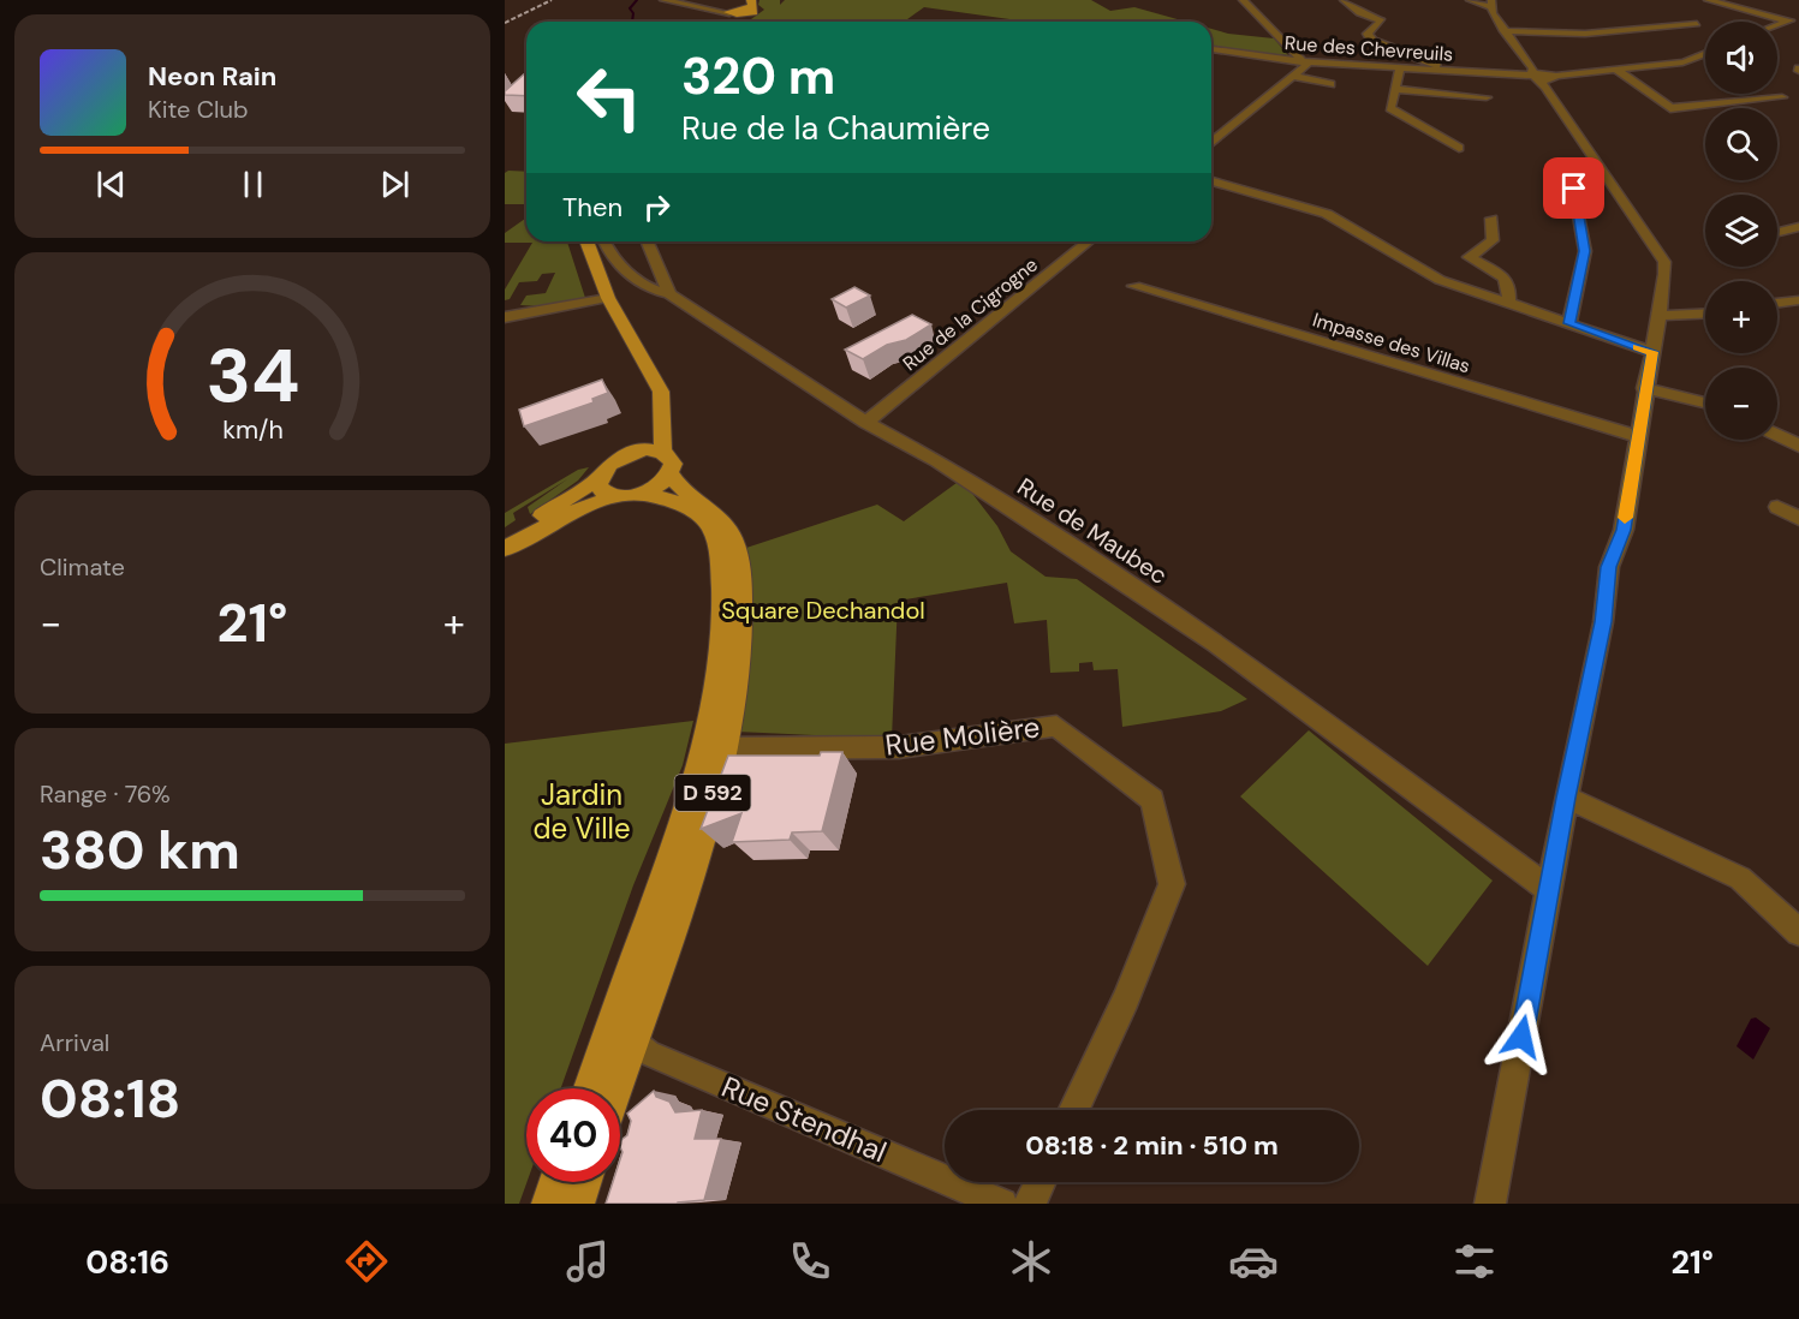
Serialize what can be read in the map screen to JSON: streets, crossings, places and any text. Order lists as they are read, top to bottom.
{
  "streets": {
    "main road": ["D 592"],
    "street": [
      "Rue des Chevreuils",
      "Rue de la Cigrogne",
      "Impasse des Villas",
      "Rue de Maubec",
      "Rue Molière",
      "Rue Stendhal"
    ]
  },
  "crossings": [
    ["Rue de la Cigrogne", "Rue de Maubec"],
    ["Rue Molière", "D 592"],
    ["D 592", "Rue Stendhal"]
  ],
  "parks": ["Square Dechandol", "Jardin de Ville"],
  "page": {
    "map_buttons": ["+", "−"],
    "turn": ["320 m", "Rue de la Chaumière"],
    "song": ["Neon Rain", "Kite Club"],
    "then": "Then",
    "tile": [
      "Climate",
      ["Range · 76%", "380 km"],
      ["Arrival", "08:18"]
    ],
    "heat": ["−", "21°", "+"],
    "limit": "40",
    "trip": "08:18 · 2 min · 510 m",
    "tabs": ["08:16", "21°"],
    "gauge": ["34", "km/h"]
  }
}
